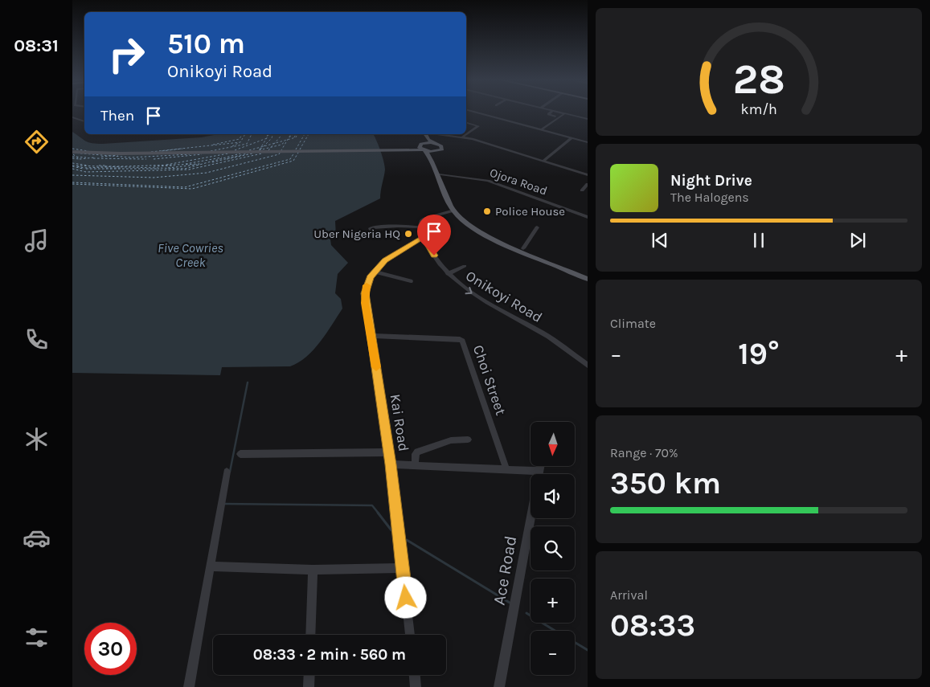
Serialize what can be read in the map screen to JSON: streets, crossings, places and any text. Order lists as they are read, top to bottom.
{
  "streets": {
    "street": [
      "Ojora Road",
      "Onikoyi Road",
      "Choi Street",
      "Kai Road",
      "Ace Road"
    ]
  },
  "crossings": [
    ["Onikoyi Road", "Kai Road"],
    ["Choi Street", "Kai Road"]
  ],
  "one_way": ["Onikoyi Road"],
  "water": ["Five Cowries Creek"],
  "places": ["Police House", "Uber Nigeria HQ"],
  "north": "bottom",
  "page": {
    "tabs": "08:31",
    "turn": ["510 m", "Onikoyi Road"],
    "then": "Then",
    "song": ["Night Drive", "The Halogens"],
    "tile": [
      "Climate",
      ["Range · 70%", "350 km"],
      ["Arrival", "08:33"]
    ],
    "heat": ["−", "19°", "+"],
    "map_buttons": ["+", "−"],
    "limit": "30",
    "trip": "08:33 · 2 min · 560 m",
    "gauge": ["28", "km/h"]
  }
}
